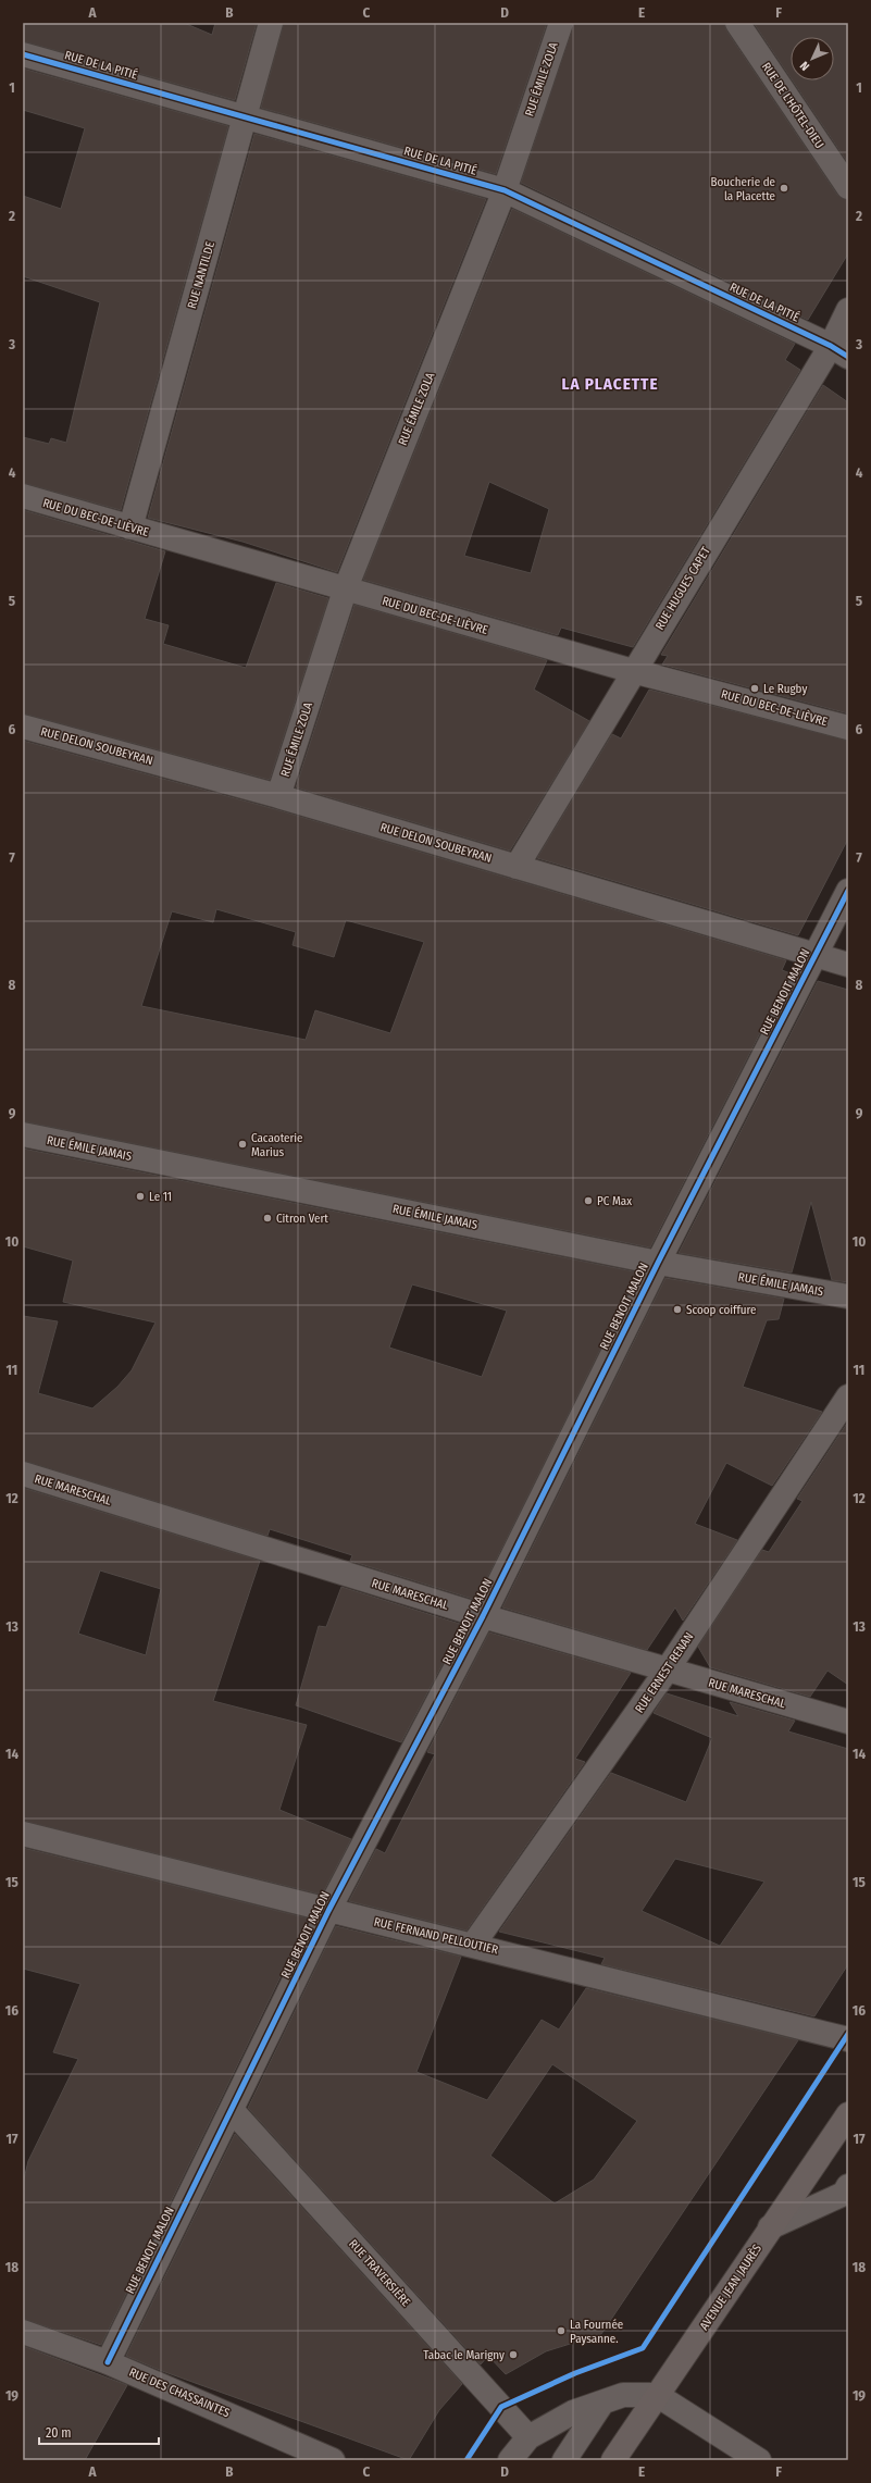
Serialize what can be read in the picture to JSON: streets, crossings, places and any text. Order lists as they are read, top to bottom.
{
  "streets": {
    "main road": ["AVENUE JEAN JAURÈS"],
    "street": [
      "RUE DE LA PITIÉ",
      "RUE ÉMILE ZOLA",
      "RUE DE L'HÔTEL-DIEU",
      "RUE NANTILDE",
      "RUE DU BEC-DE-LIÈVRE",
      "RUE HUGUES CAPET",
      "RUE DELON SOUBEYRAN",
      "RUE BENOIT MALON",
      "RUE ÉMILE JAMAIS",
      "RUE MARESCHAL",
      "RUE ERNEST RENAN",
      "RUE FERNAND PELLOUTIER",
      "RUE TRAVERSIÈRE",
      "RUE DES CHASSAINTES"
    ]
  },
  "crossings": [
    ["RUE DE LA PITIÉ", "RUE ÉMILE ZOLA"],
    ["RUE DE LA PITIÉ", "RUE NANTILDE"],
    ["RUE DE LA PITIÉ", "RUE HUGUES CAPET"],
    ["RUE ÉMILE ZOLA", "RUE DU BEC-DE-LIÈVRE"],
    ["RUE ÉMILE ZOLA", "RUE DELON SOUBEYRAN"],
    ["RUE NANTILDE", "RUE DU BEC-DE-LIÈVRE"],
    ["RUE DU BEC-DE-LIÈVRE", "RUE HUGUES CAPET"],
    ["RUE HUGUES CAPET", "RUE DELON SOUBEYRAN"],
    ["RUE DELON SOUBEYRAN", "RUE BENOIT MALON"],
    ["RUE BENOIT MALON", "RUE ÉMILE JAMAIS"],
    ["RUE BENOIT MALON", "RUE MARESCHAL"],
    ["RUE BENOIT MALON", "RUE FERNAND PELLOUTIER"],
    ["RUE BENOIT MALON", "RUE TRAVERSIÈRE"],
    ["RUE BENOIT MALON", "RUE DES CHASSAINTES"],
    ["RUE MARESCHAL", "RUE ERNEST RENAN"],
    ["RUE ERNEST RENAN", "RUE FERNAND PELLOUTIER"]
  ],
  "districts": ["LA PLACETTE"],
  "places": [
    "Boucherie de la Placette",
    "Le Rugby",
    "Cacaoterie Marius",
    "Le 11",
    "PC Max",
    "Citron Vert",
    "Scoop coiffure",
    "La Fournée Paysanne.",
    "Tabac le Marigny"
  ],
  "scale_bar": "20 m",
  "north": "bottom left",
  "grid": {
    "columns": [
      "A",
      "B",
      "C",
      "D",
      "E",
      "F"
    ],
    "rows": [
      "1",
      "2",
      "3",
      "4",
      "5",
      "6",
      "7",
      "8",
      "9",
      "10",
      "11",
      "12",
      "13",
      "14",
      "15",
      "16",
      "17",
      "18",
      "19"
    ]
  }
}
